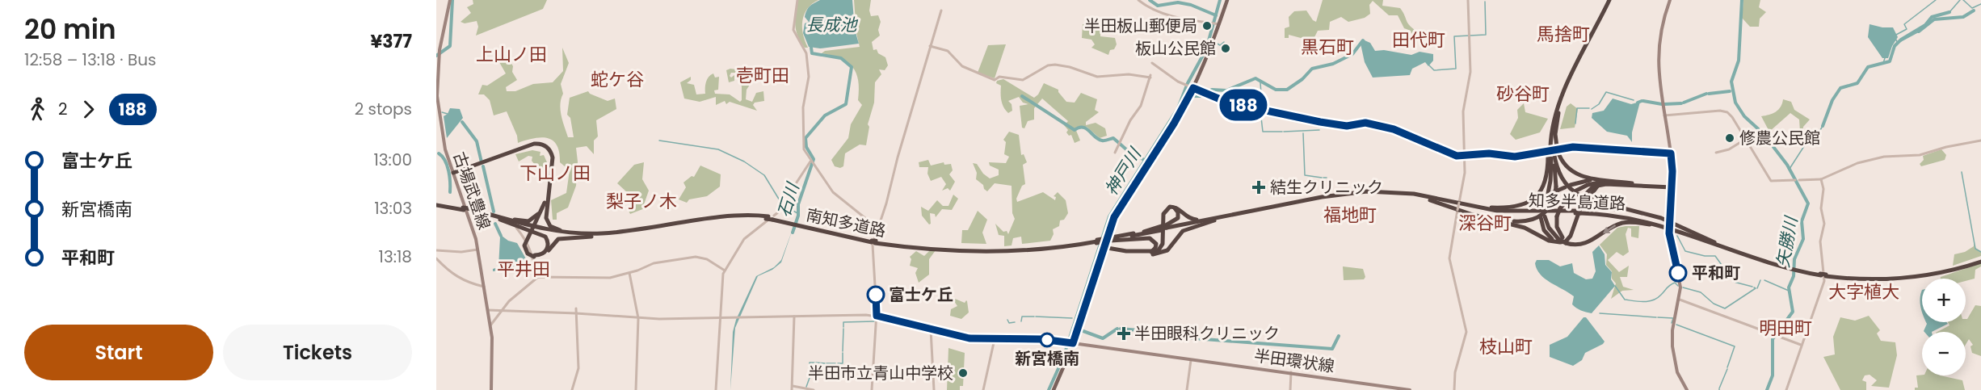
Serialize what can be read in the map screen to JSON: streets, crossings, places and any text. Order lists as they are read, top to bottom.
{
  "streets": {
    "highway": ["知多半島道路", "南知多道路"],
    "main road": ["古場武豊線", "半田環状線"]
  },
  "crossings": [
    ["知多半島道路", "南知多道路"]
  ],
  "districts": [
    "馬捨町",
    "田代町",
    "黒石町",
    "上山ノ田",
    "壱町田",
    "蛇ケ谷",
    "砂谷町",
    "下山ノ田",
    "梨子ノ木",
    "福地町",
    "深谷町",
    "平井田",
    "大字植大",
    "明田町",
    "枝山町"
  ],
  "water": [
    "長成池",
    "神戸川",
    "石川",
    "矢勝川"
  ],
  "places": {
    "other": [
      "半田板山郵便局",
      "板山公民館",
      "修農公民館",
      "平和町",
      "富士ケ丘",
      "新宮橋南",
      "半田市立青山中学校"
    ],
    "health": ["結生クリニック", "半田眼科クリニック"]
  },
  "lines": ["bus line 188"],
  "page": {
    "heading": ["20 min", "12:58 – 13:18 · Bus", "¥377"],
    "on_map": "188",
    "legs": ["2", "188", "2 stops"],
    "list": [
      {
        "name": "富士ケ丘",
        "value": "13:00"
      },
      {
        "name": "新宮橋南",
        "value": "13:03"
      },
      {
        "name": "平和町",
        "value": "13:18"
      }
    ],
    "map_buttons": ["+", "−"],
    "buttons": ["Start", "Tickets"]
  }
}
